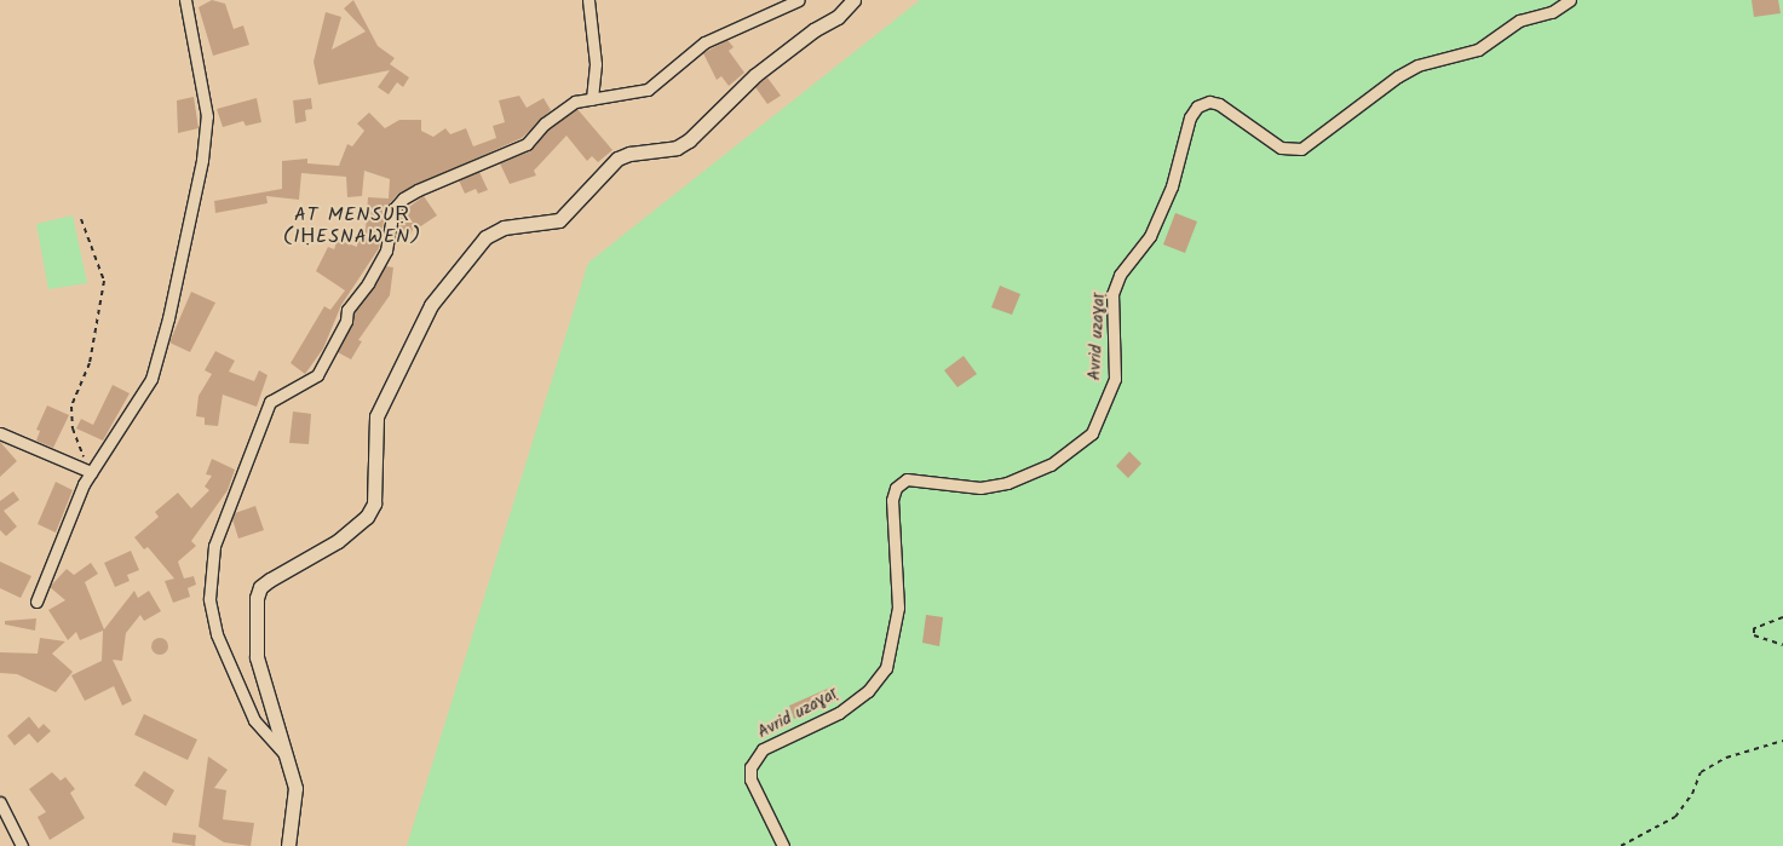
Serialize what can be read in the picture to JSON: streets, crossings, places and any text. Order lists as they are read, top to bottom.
{
  "streets": {
    "street": ["Avrid uzaɣaṛ"]
  },
  "districts": ["AT MENSUṚ (IḤESNAWEN)"]
}
